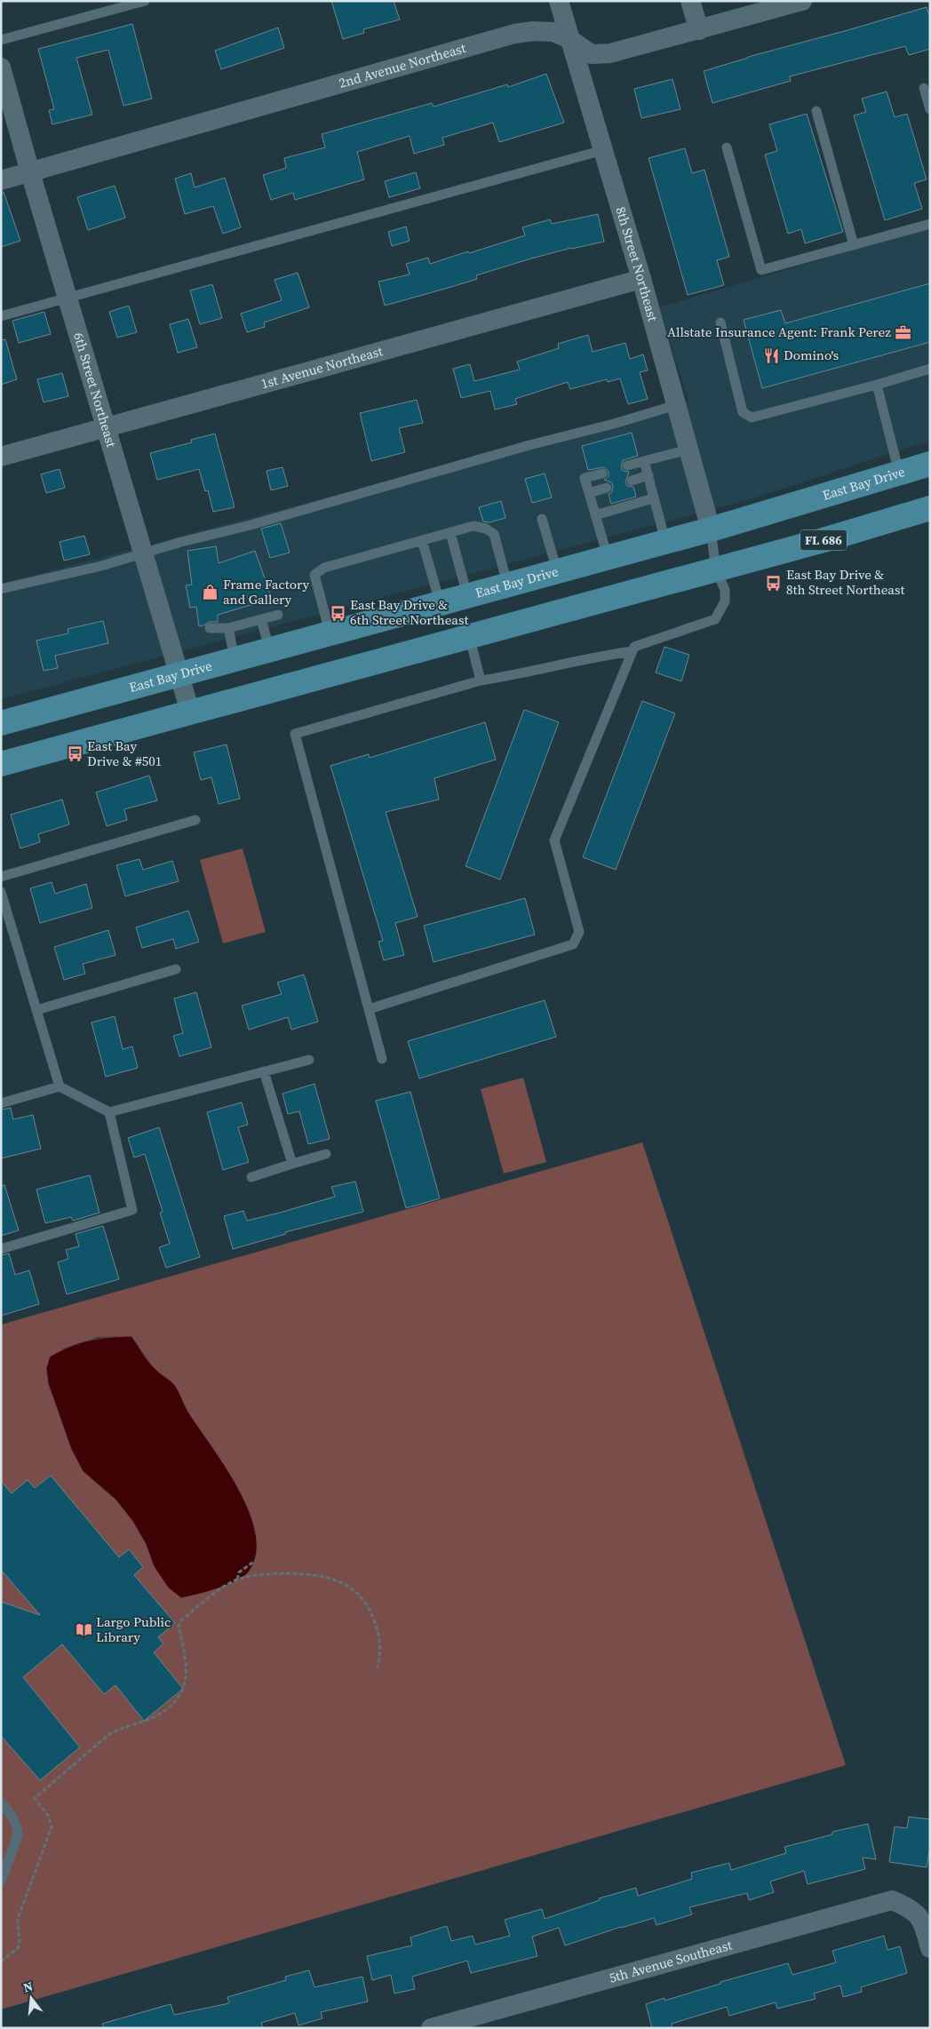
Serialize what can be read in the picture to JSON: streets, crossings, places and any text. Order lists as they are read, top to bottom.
{
  "streets": {
    "main road": ["East Bay Drive", "FL 686"],
    "street": [
      "2nd Avenue Northeast",
      "8th Street Northeast",
      "1st Avenue Northeast",
      "6th Street Northeast",
      "5th Avenue Southeast"
    ]
  },
  "crossings": [
    ["2nd Avenue Northeast", "8th Street Northeast"],
    ["2nd Avenue Northeast", "6th Street Northeast"],
    ["8th Street Northeast", "1st Avenue Northeast"],
    ["8th Street Northeast", "East Bay Drive"],
    ["1st Avenue Northeast", "6th Street Northeast"],
    ["6th Street Northeast", "East Bay Drive"],
    ["6th Street Northeast", "FL 686"]
  ],
  "places": {
    "office": ["Allstate Insurance Agent: Frank Perez"],
    "restaurant": ["Domino's"],
    "bus stop": ["East Bay Drive & 8th Street Northeast", "East Bay Drive & 6th Street Northeast", "East Bay Drive & #501"],
    "shop": ["Frame Factory and Gallery"],
    "library": ["Largo Public Library"]
  },
  "north": "top"
}
